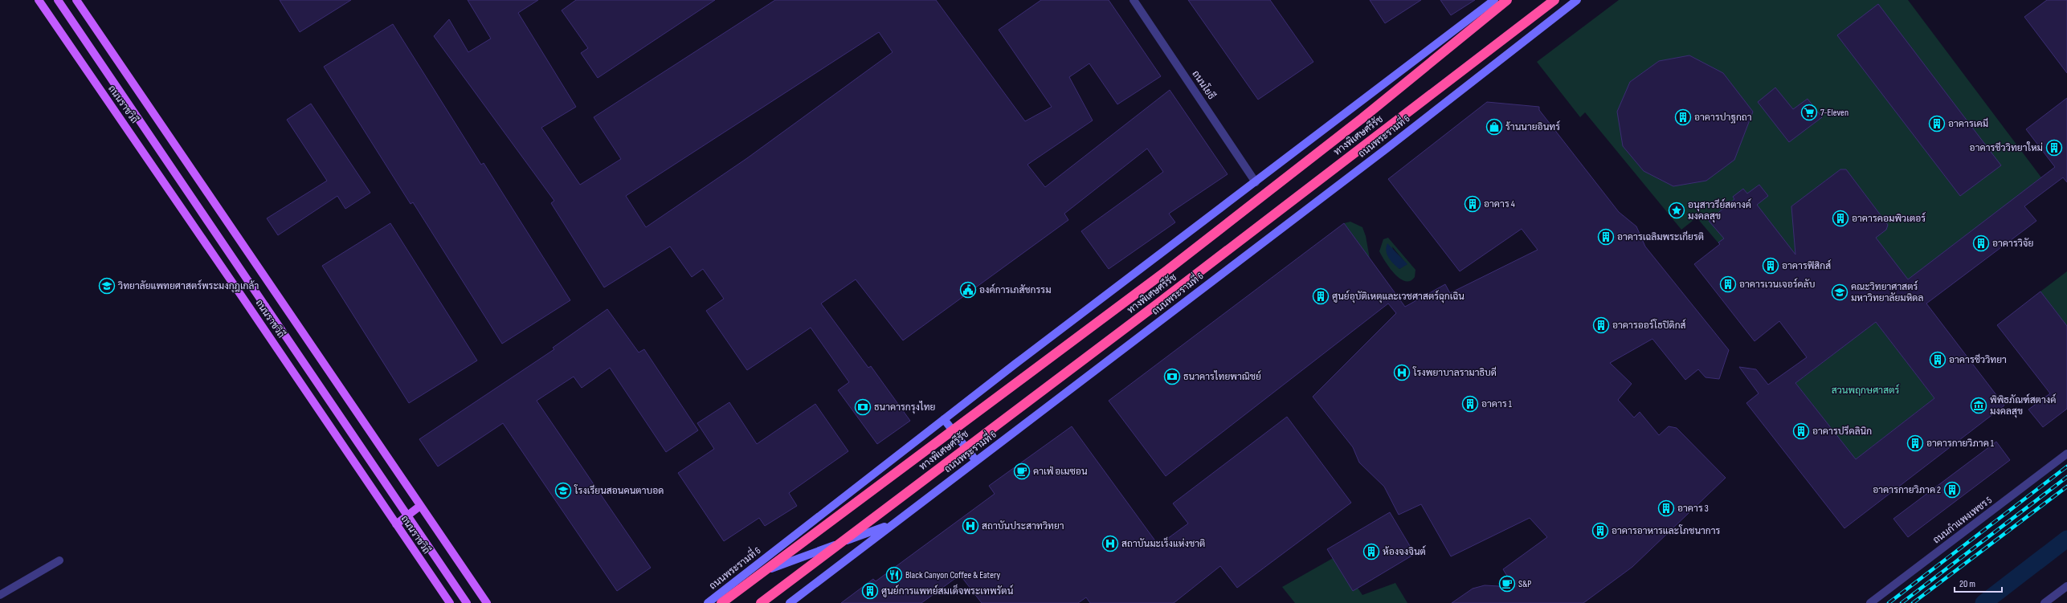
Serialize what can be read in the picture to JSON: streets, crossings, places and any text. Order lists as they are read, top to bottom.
{
  "streets": {
    "highway": ["ทางพิเศษศรีรัช"],
    "main road": ["ถนนราชวิถี", "ถนนพระรามที่ 6"],
    "street": ["ถนนโยธี", "ถนนกำแพงเพชร 5"]
  },
  "crossings": [
    ["ถนนโยธี", "ถนนพระรามที่ 6"]
  ],
  "parks": ["สวนพฤกษศาสตร์"],
  "places": {
    "supermarket": ["7-Eleven"],
    "building": [
      "อาคารปาฐกถา",
      "อาคารเคมี",
      "อาคารชีววิทยาใหม่",
      "อาคาร 4",
      "อาคารคอมพิวเตอร์",
      "อาคารเฉลิมพระเกียรติ",
      "อาคารวิจัย",
      "อาคารฟิสิกส์",
      "อาคารเวนเจอร์คลับ",
      "ศูนย์อุบัติเหตุและเวชศาสตร์ฉุกเฉิน",
      "อาคารออร์โธปิดิกส์",
      "อาคารชีววิทยา",
      "อาคาร 1",
      "อาคารปรีคลินิก",
      "อาคารกายวิภาค 1",
      "อาคารกายวิภาค 2",
      "อาคาร 3",
      "อาคารอาหารและโภชนาการ",
      "ห้องจงจินต์",
      "ศูนย์การแพทย์สมเด็จพระเทพรัตน์"
    ],
    "shop": ["ร้านนายอินทร์"],
    "place": ["อนุสาวรีย์สตางค์ มงคลสุข"],
    "school or university": ["วิทยาลัยแพทยศาสตร์พระมงกุฎเกล้า", "คณะวิทยาศาสตร์ มหาวิทยาลัยมหิดล", "โรงเรียนสอนคนตาบอด"],
    "public building": ["องค์การเภสัชกรรม"],
    "hospital": ["โรงพยาบาลรามาธิบดี", "สถาบันประสาทวิทยา", "สถาบันมะเร็งแห่งชาติ"],
    "bank": ["ธนาคารไทยพาณิชย์", "ธนาคารกรุงไทย"],
    "museum": ["พิพิธภัณฑ์สตางค์ มงคลสุข"],
    "cafe": ["คาเฟ่ อเมซอน", "S&P"],
    "restaurant": ["Black Canyon Coffee & Eatery"]
  },
  "scale_bar": "20 m"
}
